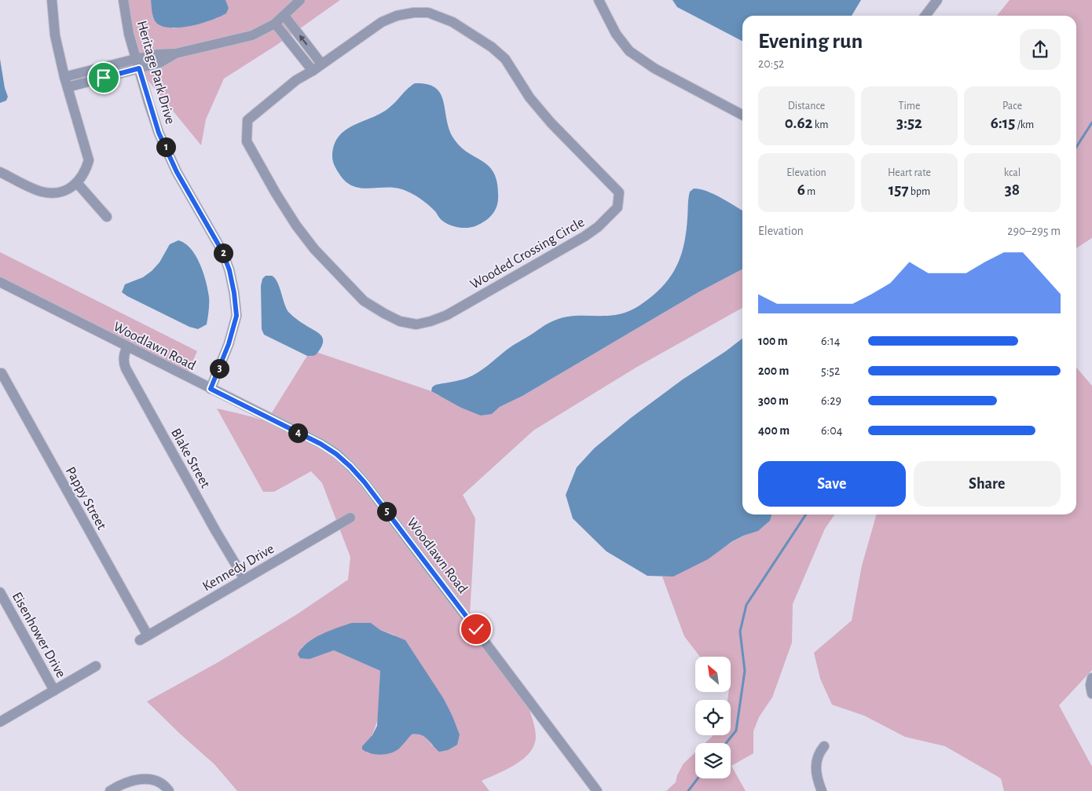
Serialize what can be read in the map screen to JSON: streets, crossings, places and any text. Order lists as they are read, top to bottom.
{
  "streets": {
    "street": [
      "Heritage Park Drive",
      "Wooded Crossing Circle",
      "Woodlawn Road",
      "Blake Street",
      "Pappy Street",
      "Kennedy Drive",
      "Eisenhower Drive"
    ]
  },
  "crossings": [
    ["Heritage Park Drive", "Woodlawn Road"],
    ["Woodlawn Road", "Blake Street"],
    ["Blake Street", "Kennedy Drive"],
    ["Pappy Street", "Kennedy Drive"]
  ],
  "north": "top left",
  "page": {
    "heading": ["Evening run", "20:52"],
    "stats": [
      ["Distance", "0.62 km"],
      ["Time", "3:52"],
      ["Pace", "6:15 /km"],
      ["Elevation", "6 m"],
      ["Heart rate", "157 bpm"],
      ["kcal", "38"]
    ],
    "pins": [
      "1",
      "2",
      "3",
      "4",
      "5"
    ],
    "chart": ["Elevation", "290–295 m"],
    "list": [
      {
        "name": "100 m",
        "note": "6:14"
      },
      {
        "name": "200 m",
        "note": "5:52"
      },
      {
        "name": "300 m",
        "note": "6:29"
      },
      {
        "name": "400 m",
        "note": "6:04"
      }
    ],
    "buttons": ["Save", "Share"]
  }
}
